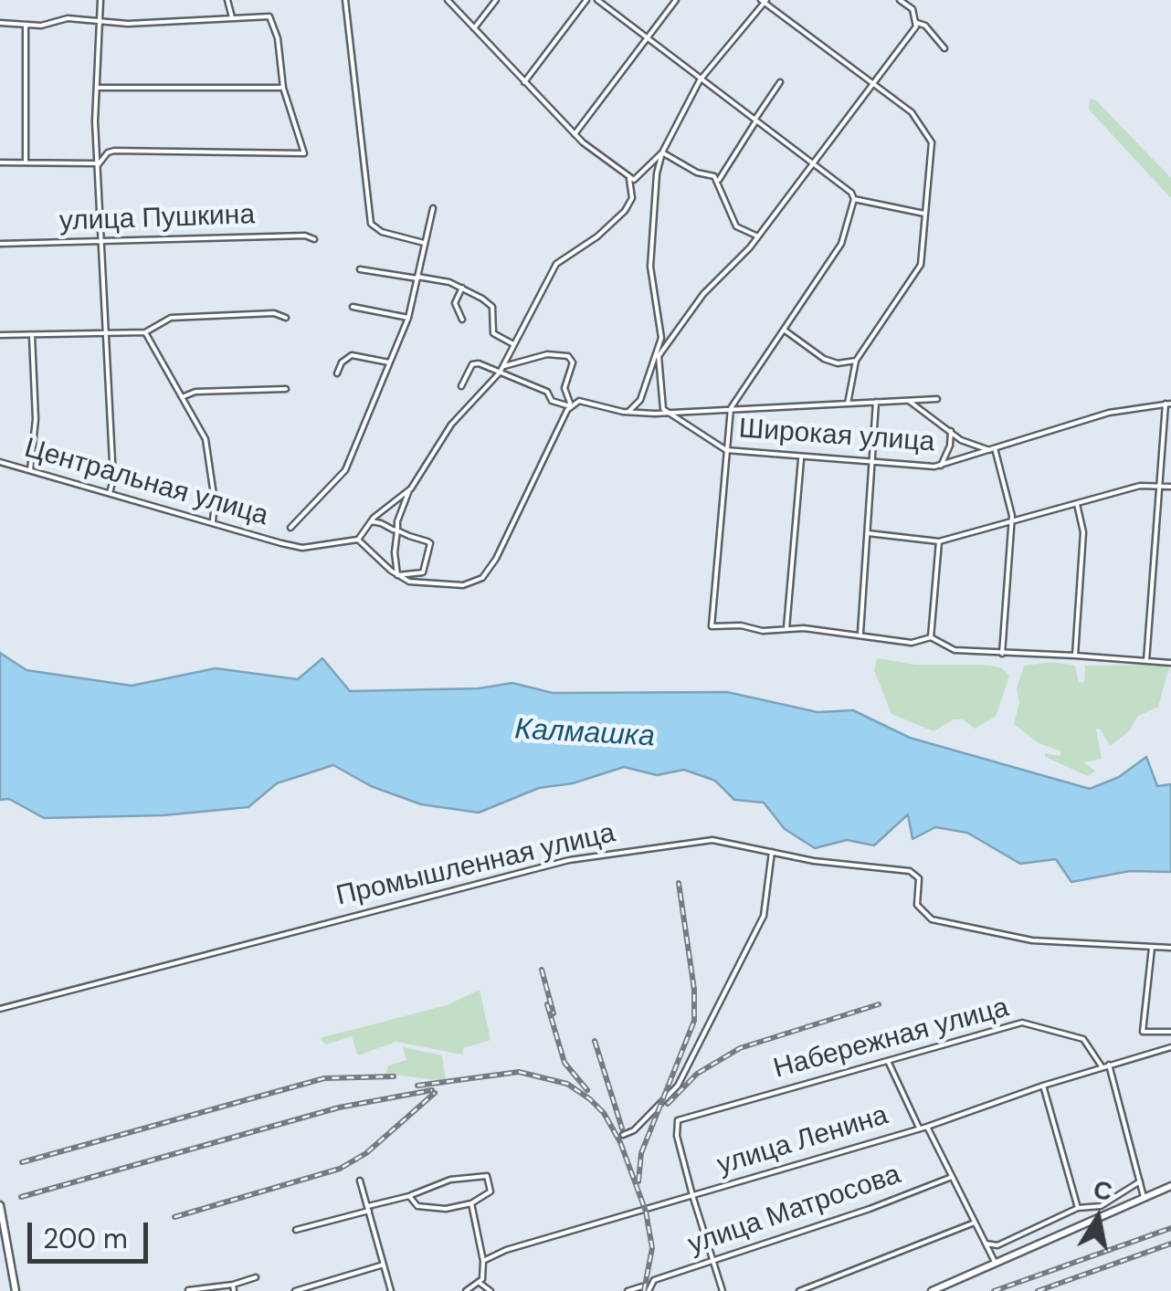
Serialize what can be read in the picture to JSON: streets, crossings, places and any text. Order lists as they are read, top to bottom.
{
  "streets": {
    "street": [
      "улица Пушкина",
      "Широкая улица",
      "Центральная улица",
      "Промышленная улица",
      "Набережная улица",
      "улица Ленина",
      "улица Матросова"
    ]
  },
  "crossings": [
    ["Набережная улица", "улица Ленина"]
  ],
  "water": ["Калмашка"],
  "scale_bar": "200 m",
  "north": "top"
}
